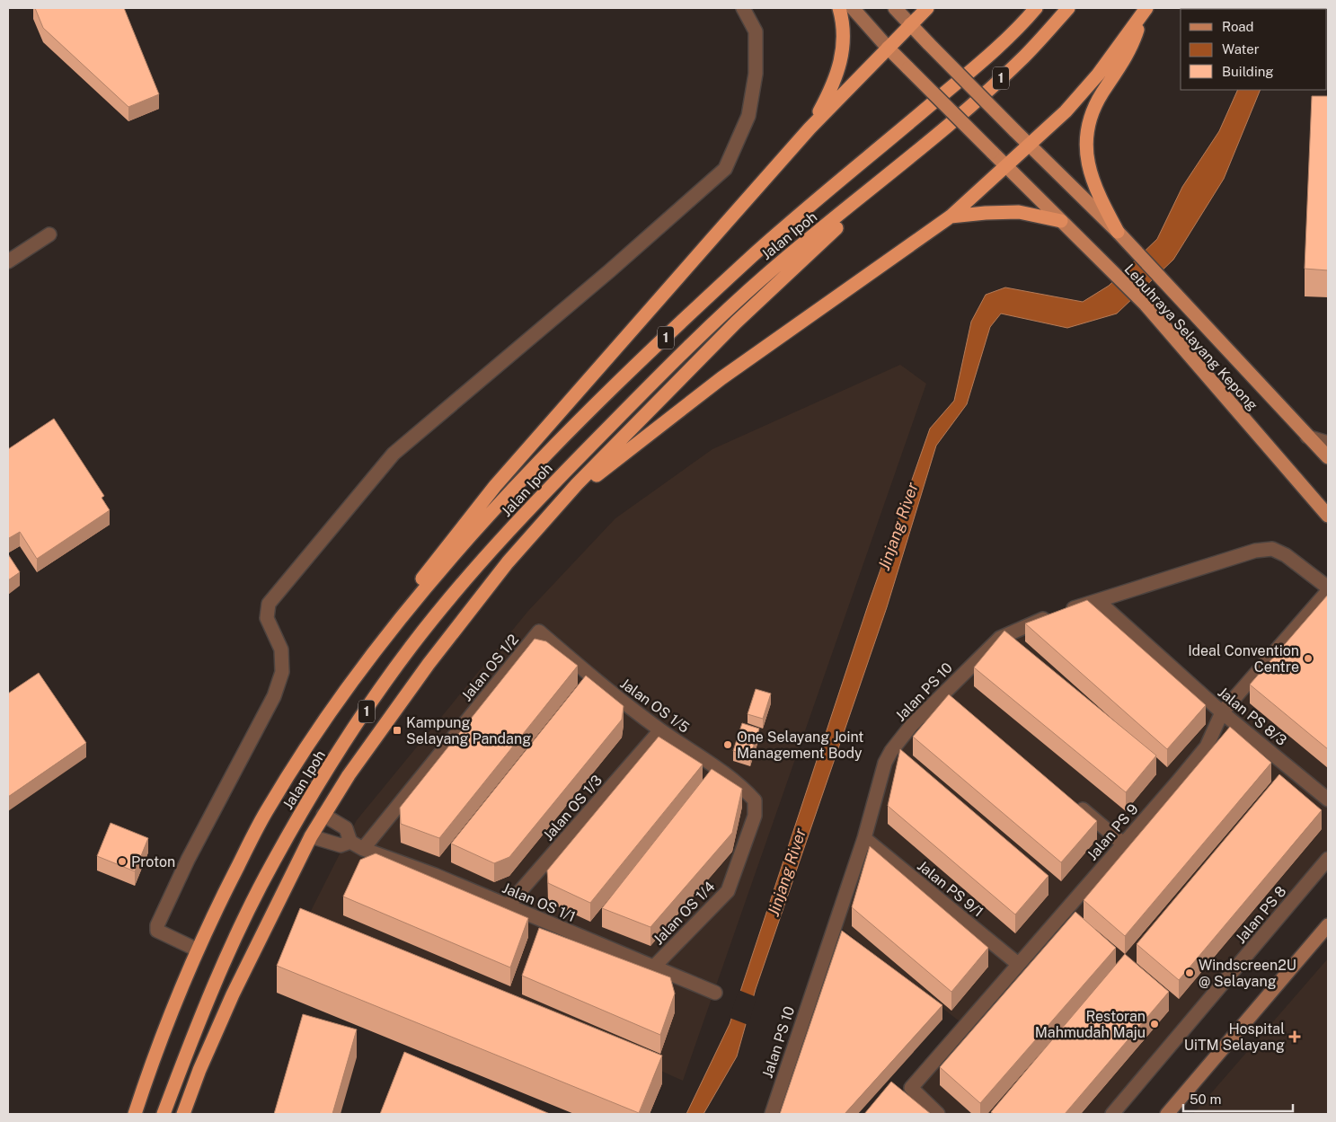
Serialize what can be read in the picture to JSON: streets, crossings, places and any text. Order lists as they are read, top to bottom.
{
  "streets": {
    "highway": ["1", "Jalan Ipoh"],
    "main road": ["Lebuhraya Selayang Kepong"],
    "street": [
      "Jalan OS 1/2",
      "Jalan PS 10",
      "Jalan OS 1/5",
      "Jalan PS 8/3",
      "Jalan OS 1/3",
      "Jalan PS 9",
      "Jalan PS 9/1",
      "Jalan OS 1/1",
      "Jalan OS 1/4",
      "Jalan PS 8"
    ]
  },
  "crossings": [
    ["Jalan OS 1/2", "Jalan OS 1/5"],
    ["Jalan OS 1/2", "Jalan OS 1/1"],
    ["Jalan PS 10", "Jalan PS 8/3"],
    ["Jalan PS 10", "Jalan PS 9"],
    ["Jalan PS 10", "Jalan PS 9/1"],
    ["Jalan OS 1/5", "Jalan OS 1/3"],
    ["Jalan OS 1/5", "Jalan OS 1/4"],
    ["Jalan PS 8/3", "Jalan PS 9"],
    ["Jalan OS 1/3", "Jalan OS 1/1"],
    ["Jalan PS 9", "Jalan PS 9/1"],
    ["Jalan OS 1/1", "Jalan OS 1/4"]
  ],
  "water": ["Jinjang River"],
  "places": {
    "other": [
      "Ideal Convention Centre",
      "One Selayang Joint Management Body",
      "Proton",
      "Windscreen2U @ Selayang",
      "Restoran Mahmudah Maju"
    ],
    "transit": ["Kampung Selayang Pandang"],
    "health": ["Hospital UiTM Selayang"]
  },
  "legend": ["Road", "Water", "Building"],
  "scale_bar": "50 m"
}
